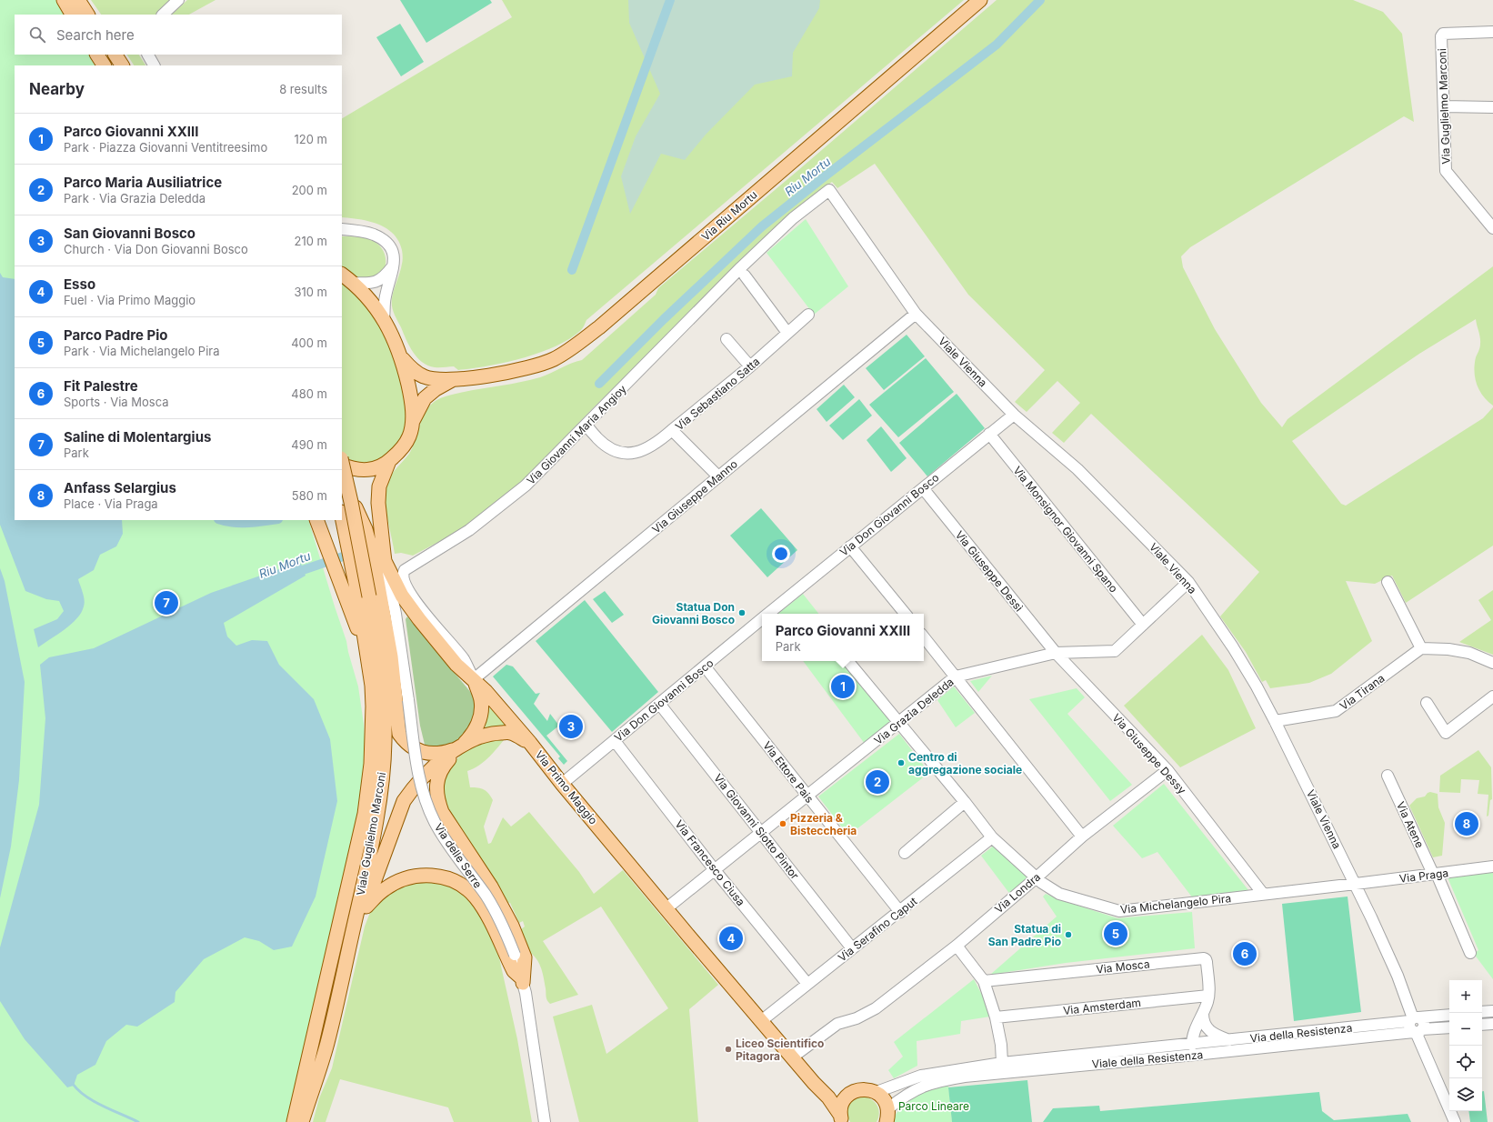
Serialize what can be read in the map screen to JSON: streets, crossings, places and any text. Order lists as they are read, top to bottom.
{
  "streets": {
    "main road": ["Via Riu Mortu", "Via Primo Maggio", "Viale Guglielmo Marconi"],
    "street": [
      "Via Guglielmo Marconi",
      "Viale Vienna",
      "Via Sebastiano Satta",
      "Via Giovanni Maria Angioy",
      "Via Giuseppe Manno",
      "Via Don Giovanni Bosco",
      "Via Monsignor Giovanni Spano",
      "Via Giuseppe Dessì",
      "Via Tirana",
      "Via Grazia Deledda",
      "Via Giuseppe Dessy",
      "Via Ettore Pais",
      "Via Atene",
      "Via Giovanni Siotto Pintor",
      "Via delle Serre",
      "Via Francesco Ciusa",
      "Via Praga",
      "Via Londra",
      "Via Michelangelo Pira",
      "Via Serafino Caput",
      "Via Mosca",
      "Via Amsterdam",
      "Via della Resistenza",
      "Viale della Resistenza"
    ]
  },
  "crossings": [
    ["Viale Vienna", "Via Giovanni Maria Angioy"],
    ["Viale Vienna", "Via Giuseppe Manno"],
    ["Viale Vienna", "Via Don Giovanni Bosco"],
    ["Viale Vienna", "Via Tirana"],
    ["Viale Vienna", "Via Grazia Deledda"],
    ["Viale Vienna", "Via Praga"],
    ["Viale Vienna", "Via Michelangelo Pira"],
    ["Viale Vienna", "Via della Resistenza"],
    ["Viale Vienna", "Viale della Resistenza"],
    ["Via Sebastiano Satta", "Via Giuseppe Manno"],
    ["Via Giovanni Maria Angioy", "Via Giuseppe Manno"],
    ["Via Giovanni Maria Angioy", "Via Primo Maggio"],
    ["Via Giuseppe Manno", "Via Primo Maggio"],
    ["Via Don Giovanni Bosco", "Via Monsignor Giovanni Spano"],
    ["Via Don Giovanni Bosco", "Via Giuseppe Dessì"],
    ["Via Don Giovanni Bosco", "Via Ettore Pais"],
    ["Via Don Giovanni Bosco", "Via Primo Maggio"],
    ["Via Don Giovanni Bosco", "Via Giovanni Siotto Pintor"],
    ["Via Don Giovanni Bosco", "Via Francesco Ciusa"],
    ["Via Monsignor Giovanni Spano", "Via Grazia Deledda"],
    ["Via Giuseppe Dessì", "Via Grazia Deledda"],
    ["Via Giuseppe Dessì", "Via Giuseppe Dessy"],
    ["Via Grazia Deledda", "Via Giuseppe Dessy"],
    ["Via Grazia Deledda", "Via Ettore Pais"],
    ["Via Grazia Deledda", "Via Primo Maggio"],
    ["Via Grazia Deledda", "Via Giovanni Siotto Pintor"],
    ["Via Grazia Deledda", "Via Francesco Ciusa"],
    ["Via Grazia Deledda", "Via Michelangelo Pira"],
    ["Via Giuseppe Dessy", "Via Londra"],
    ["Via Giuseppe Dessy", "Via Michelangelo Pira"],
    ["Via Ettore Pais", "Via Serafino Caput"],
    ["Via Primo Maggio", "Via delle Serre"],
    ["Via Primo Maggio", "Via Londra"],
    ["Via Primo Maggio", "Via Serafino Caput"],
    ["Via Atene", "Via Praga"],
    ["Via Giovanni Siotto Pintor", "Via Serafino Caput"],
    ["Via Francesco Ciusa", "Via Serafino Caput"],
    ["Via Praga", "Via Michelangelo Pira"],
    ["Via Londra", "Via Michelangelo Pira"],
    ["Via Michelangelo Pira", "Via Serafino Caput"],
    ["Via Mosca", "Via Amsterdam"],
    ["Via Mosca", "Via della Resistenza"],
    ["Via Mosca", "Viale della Resistenza"],
    ["Via della Resistenza", "Viale della Resistenza"]
  ],
  "water": ["Riu Mortu"],
  "parks": ["Parco Lineare"],
  "places": [
    "Statua Don Giovanni Bosco",
    "Centro di aggregazione sociale",
    "Pizzeria & Bisteccheria",
    "Statua di San Padre Pio",
    "Liceo Scientifico Pitagora"
  ],
  "page": {
    "search": "Search here",
    "heading": ["Nearby", "8 results"],
    "list": [
      {
        "mark": "1",
        "name": "Parco Giovanni XXIII",
        "note": "Park · Piazza Giovanni Ventitreesimo",
        "value": "120 m"
      },
      {
        "mark": "2",
        "name": "Parco Maria Ausiliatrice",
        "note": "Park · Via Grazia Deledda",
        "value": "200 m"
      },
      {
        "mark": "3",
        "name": "San Giovanni Bosco",
        "note": "Church · Via Don Giovanni Bosco",
        "value": "210 m"
      },
      {
        "mark": "4",
        "name": "Esso",
        "note": "Fuel · Via Primo Maggio",
        "value": "310 m"
      },
      {
        "mark": "5",
        "name": "Parco Padre Pio",
        "note": "Park · Via Michelangelo Pira",
        "value": "400 m"
      },
      {
        "mark": "6",
        "name": "Fit Palestre",
        "note": "Sports · Via Mosca",
        "value": "480 m"
      },
      {
        "mark": "7",
        "name": "Saline di Molentargius",
        "note": "Park",
        "value": "490 m"
      },
      {
        "mark": "8",
        "name": "Anfass Selargius",
        "note": "Place · Via Praga",
        "value": "580 m"
      }
    ],
    "pins": [
      "7",
      "1",
      "3",
      "2",
      "8",
      "5",
      "4",
      "6"
    ],
    "popup": ["Parco Giovanni XXIII", "Park"],
    "map_buttons": ["+", "−"]
  }
}
